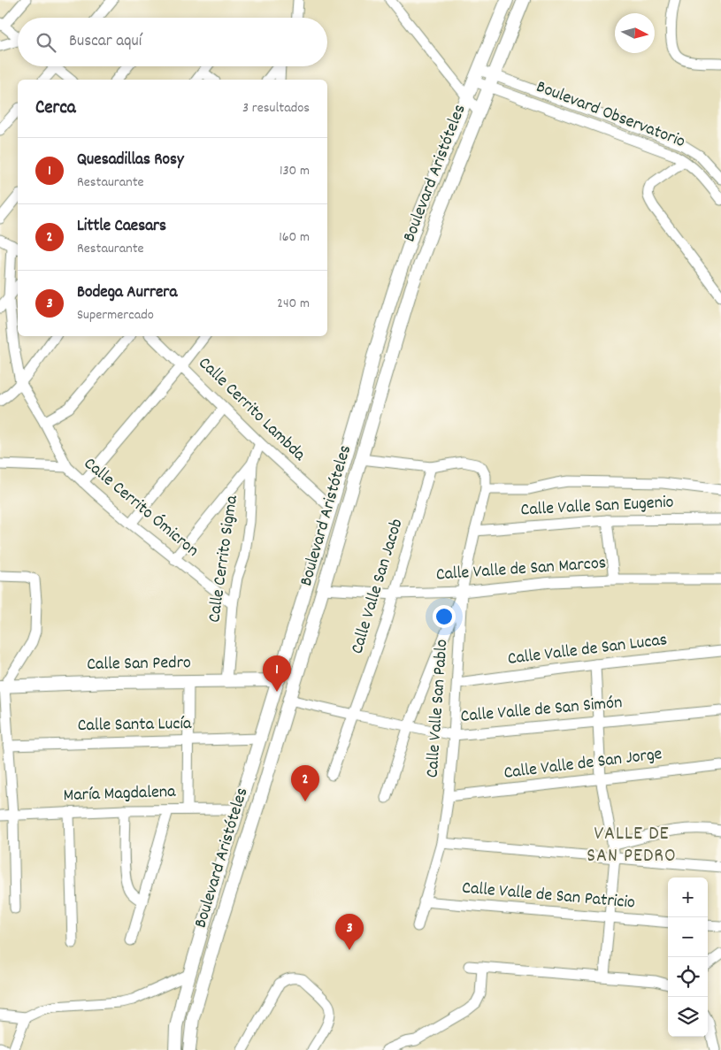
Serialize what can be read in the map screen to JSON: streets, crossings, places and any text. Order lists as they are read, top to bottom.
{
  "streets": {
    "street": [
      "Boulevard Observatorio",
      "Boulevard Aristóteles",
      "Calle Cerrito Lambda",
      "Calle Valle San Eugenio",
      "Calle Cerrito Ómicron",
      "Calle Cerrito Sigma",
      "Calle Valle de San Marcos",
      "Calle Valle San Jacob",
      "Calle Valle de San Lucas",
      "Calle San Pedro",
      "Calle Valle San Pablo",
      "Calle Valle de San Simón",
      "Calle Santa Lucía",
      "Calle Valle de San Jorge",
      "María Magdalena",
      "Calle Valle de San Patricio"
    ]
  },
  "crossings": [
    ["Boulevard Observatorio", "Boulevard Aristóteles"],
    ["Boulevard Aristóteles", "Calle Cerrito Lambda"],
    ["Boulevard Aristóteles", "Calle Valle de San Marcos"],
    ["Boulevard Aristóteles", "Calle San Pedro"],
    ["Boulevard Aristóteles", "Calle Valle de San Simón"],
    ["Boulevard Aristóteles", "Calle Santa Lucía"],
    ["Boulevard Aristóteles", "María Magdalena"],
    ["Calle Cerrito Lambda", "Calle Cerrito Sigma"],
    ["Calle Valle San Eugenio", "Calle Valle San Pablo"],
    ["Calle Cerrito Ómicron", "Calle Cerrito Sigma"],
    ["Calle Cerrito Sigma", "Calle San Pedro"],
    ["Calle Valle de San Marcos", "Calle Valle San Jacob"],
    ["Calle Valle de San Marcos", "Calle Valle San Pablo"],
    ["Calle Valle San Jacob", "Calle Valle San Pablo"],
    ["Calle Valle San Jacob", "Calle Valle de San Simón"],
    ["Calle Valle de San Lucas", "Calle Valle San Pablo"],
    ["Calle Valle San Pablo", "Calle Valle de San Simón"],
    ["Calle Valle San Pablo", "Calle Valle de San Jorge"],
    ["Calle Valle San Pablo", "Calle Valle de San Patricio"]
  ],
  "districts": ["VALLE DE SAN PEDRO"],
  "north": "right",
  "page": {
    "search": "Buscar aquí",
    "heading": ["Cerca", "3 resultados"],
    "list": [
      {
        "mark": "1",
        "name": "Quesadillas Rosy",
        "note": "Restaurante",
        "value": "130 m"
      },
      {
        "mark": "2",
        "name": "Little Caesars",
        "note": "Restaurante",
        "value": "160 m"
      },
      {
        "mark": "3",
        "name": "Bodega Aurrera",
        "note": "Supermercado",
        "value": "240 m"
      }
    ],
    "pins": ["1", "2", "3"],
    "map_buttons": ["+", "−"]
  }
}
